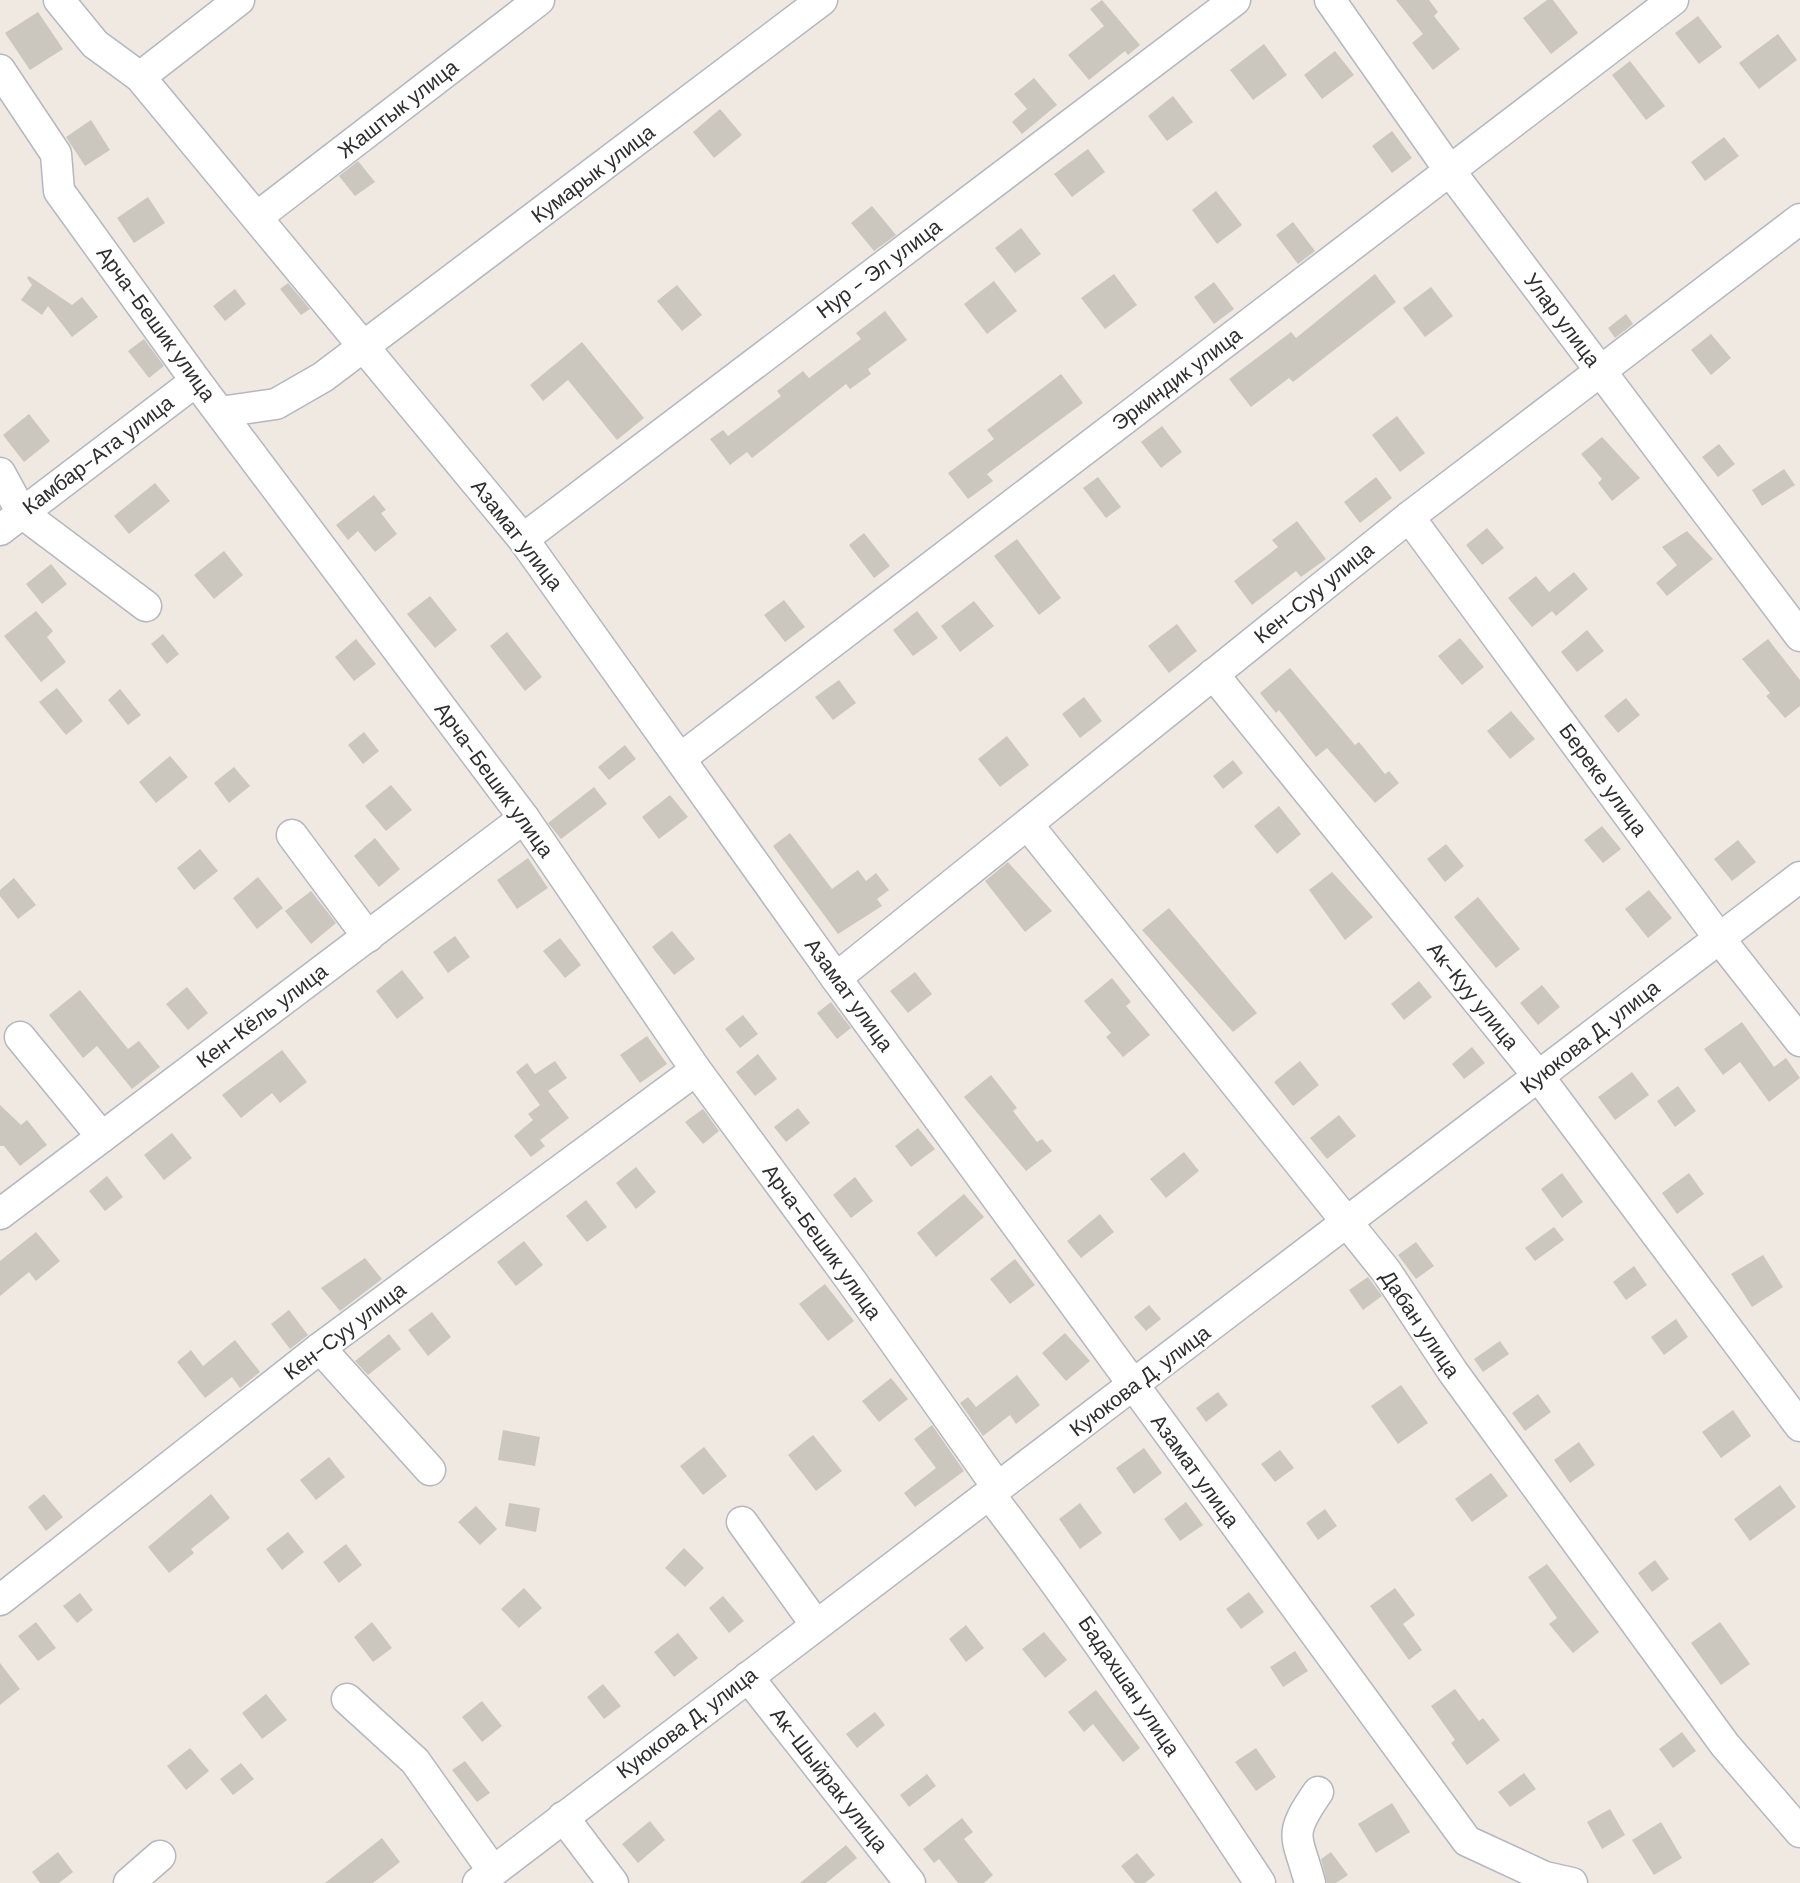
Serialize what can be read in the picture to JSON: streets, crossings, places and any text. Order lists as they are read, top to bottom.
{
  "streets": {
    "street": [
      "Жаштык улица",
      "Кумарык улица",
      "Нур - Эл улица",
      "Улар улица",
      "Арча-Бешик улица",
      "Эркиндик улица",
      "Камбар-Ата улица",
      "Азамат улица",
      "Кен-Суу улица",
      "Береке улица",
      "Ак-Куу улица",
      "Кен-Кёль улица",
      "Куюкова Д. улица",
      "Дабан улица",
      "Бадахшан улица",
      "Ак-Шыйрак улица"
    ]
  },
  "crossings": [
    ["Жаштык улица", "Азамат улица"],
    ["Кумарык улица", "Арча-Бешик улица"],
    ["Кумарык улица", "Азамат улица"],
    ["Нур - Эл улица", "Азамат улица"],
    ["Улар улица", "Эркиндик улица"],
    ["Улар улица", "Кен-Суу улица"],
    ["Арча-Бешик улица", "Камбар-Ата улица"],
    ["Арча-Бешик улица", "Кен-Суу улица"],
    ["Арча-Бешик улица", "Кен-Кёль улица"],
    ["Арча-Бешик улица", "Куюкова Д. улица"],
    ["Арча-Бешик улица", "Бадахшан улица"],
    ["Эркиндик улица", "Азамат улица"],
    ["Азамат улица", "Кен-Суу улица"],
    ["Азамат улица", "Куюкова Д. улица"],
    ["Кен-Суу улица", "Береке улица"],
    ["Кен-Суу улица", "Ак-Куу улица"],
    ["Кен-Суу улица", "Дабан улица"],
    ["Береке улица", "Куюкова Д. улица"],
    ["Ак-Куу улица", "Куюкова Д. улица"],
    ["Куюкова Д. улица", "Дабан улица"],
    ["Куюкова Д. улица", "Бадахшан улица"],
    ["Куюкова Д. улица", "Ак-Шыйрак улица"]
  ]
}
